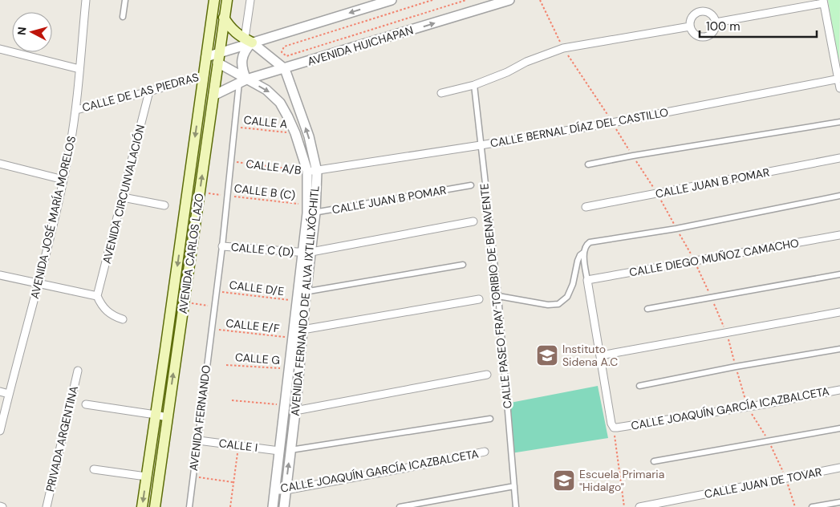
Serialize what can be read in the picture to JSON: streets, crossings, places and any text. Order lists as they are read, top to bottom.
{
  "streets": {
    "main road": ["AVENIDA CARLOS LAZO"],
    "street": [
      "AVENIDA HUICHAPAN",
      "CALLE DE LAS PIEDRAS",
      "CALLE BERNAL DÍAZ DEL CASTILLO",
      "CALLE JUAN B POMAR",
      "AVENIDA CIRCUNVALACIÓN",
      "AVENIDA JOSÉ MARÍA MORELOS",
      "CALLE C (D)",
      "CALLE DIEGO MUÑOZ CAMACHO",
      "CALLE PASEO FRAY TORIBIO DE BENAVENTE",
      "AVENIDA FERNANDO DE ALVA IXTLILXÓCHITL",
      "CALLE JOAQUÍN GARCÍA ICAZBALCETA",
      "AVENIDA FERNANDO",
      "PRIVADA ARGENTINA",
      "CALLE I",
      "CALLE JUAN DE TOVAR"
    ],
    "path": [
      "CALLE A",
      "CALLE A/B",
      "CALLE B (C)",
      "CALLE D/E",
      "CALLE E/F",
      "CALLE G"
    ]
  },
  "crossings": [
    ["AVENIDA HUICHAPAN", "AVENIDA CARLOS LAZO"],
    ["AVENIDA HUICHAPAN", "AVENIDA FERNANDO DE ALVA IXTLILXÓCHITL"],
    ["AVENIDA HUICHAPAN", "AVENIDA FERNANDO"],
    ["CALLE DE LAS PIEDRAS", "AVENIDA CIRCUNVALACIÓN"],
    ["CALLE DE LAS PIEDRAS", "AVENIDA JOSÉ MARÍA MORELOS"],
    ["CALLE A", "AVENIDA FERNANDO DE ALVA IXTLILXÓCHITL"],
    ["CALLE A", "AVENIDA FERNANDO"],
    ["CALLE BERNAL DÍAZ DEL CASTILLO", "CALLE A/B"],
    ["CALLE BERNAL DÍAZ DEL CASTILLO", "CALLE PASEO FRAY TORIBIO DE BENAVENTE"],
    ["CALLE BERNAL DÍAZ DEL CASTILLO", "AVENIDA FERNANDO DE ALVA IXTLILXÓCHITL"],
    ["CALLE A/B", "AVENIDA FERNANDO DE ALVA IXTLILXÓCHITL"],
    ["CALLE A/B", "AVENIDA FERNANDO"],
    ["CALLE JUAN B POMAR", "CALLE B (C)"],
    ["CALLE JUAN B POMAR", "AVENIDA FERNANDO DE ALVA IXTLILXÓCHITL"],
    ["CALLE B (C)", "AVENIDA FERNANDO DE ALVA IXTLILXÓCHITL"],
    ["CALLE B (C)", "AVENIDA FERNANDO"],
    ["CALLE C (D)", "AVENIDA FERNANDO DE ALVA IXTLILXÓCHITL"],
    ["CALLE C (D)", "AVENIDA FERNANDO"],
    ["AVENIDA CARLOS LAZO", "AVENIDA FERNANDO DE ALVA IXTLILXÓCHITL"],
    ["CALLE D/E", "AVENIDA FERNANDO DE ALVA IXTLILXÓCHITL"],
    ["CALLE D/E", "AVENIDA FERNANDO"],
    ["AVENIDA FERNANDO DE ALVA IXTLILXÓCHITL", "CALLE E/F"],
    ["AVENIDA FERNANDO DE ALVA IXTLILXÓCHITL", "CALLE G"],
    ["AVENIDA FERNANDO DE ALVA IXTLILXÓCHITL", "CALLE JOAQUÍN GARCÍA ICAZBALCETA"],
    ["AVENIDA FERNANDO DE ALVA IXTLILXÓCHITL", "AVENIDA FERNANDO"],
    ["AVENIDA FERNANDO DE ALVA IXTLILXÓCHITL", "CALLE I"],
    ["CALLE E/F", "AVENIDA FERNANDO"],
    ["AVENIDA FERNANDO", "CALLE I"]
  ],
  "places": {
    "school or university": ["Instituto Sidena A.C", "Escuela Primaria \"Hidalgo\""]
  },
  "scale_bar": "100 m",
  "north": "left"
}
